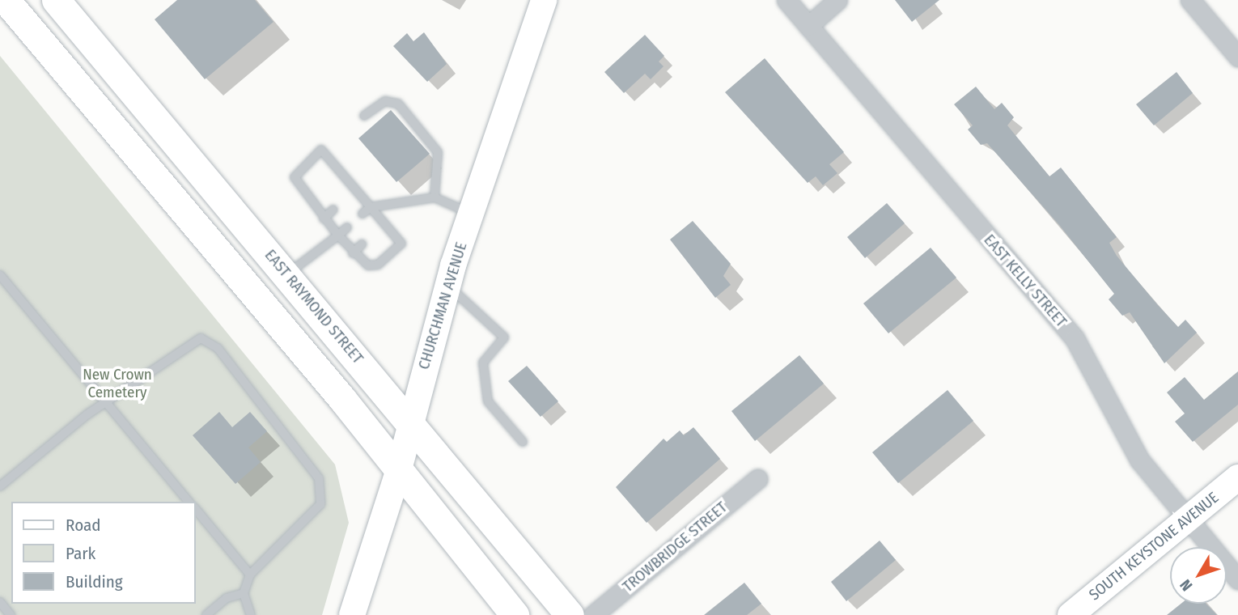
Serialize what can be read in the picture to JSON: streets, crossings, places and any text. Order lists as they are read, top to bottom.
{
  "streets": {
    "main road": ["CHURCHMAN AVENUE", "EAST RAYMOND STREET", "SOUTH KEYSTONE AVENUE"],
    "street": ["EAST KELLY STREET", "TROWBRIDGE STREET"]
  },
  "crossings": [
    ["EAST KELLY STREET", "SOUTH KEYSTONE AVENUE"],
    ["CHURCHMAN AVENUE", "EAST RAYMOND STREET"]
  ],
  "parks": ["New Crown Cemetery"],
  "legend": ["Road", "Park", "Building"],
  "north": "bottom left"
}
